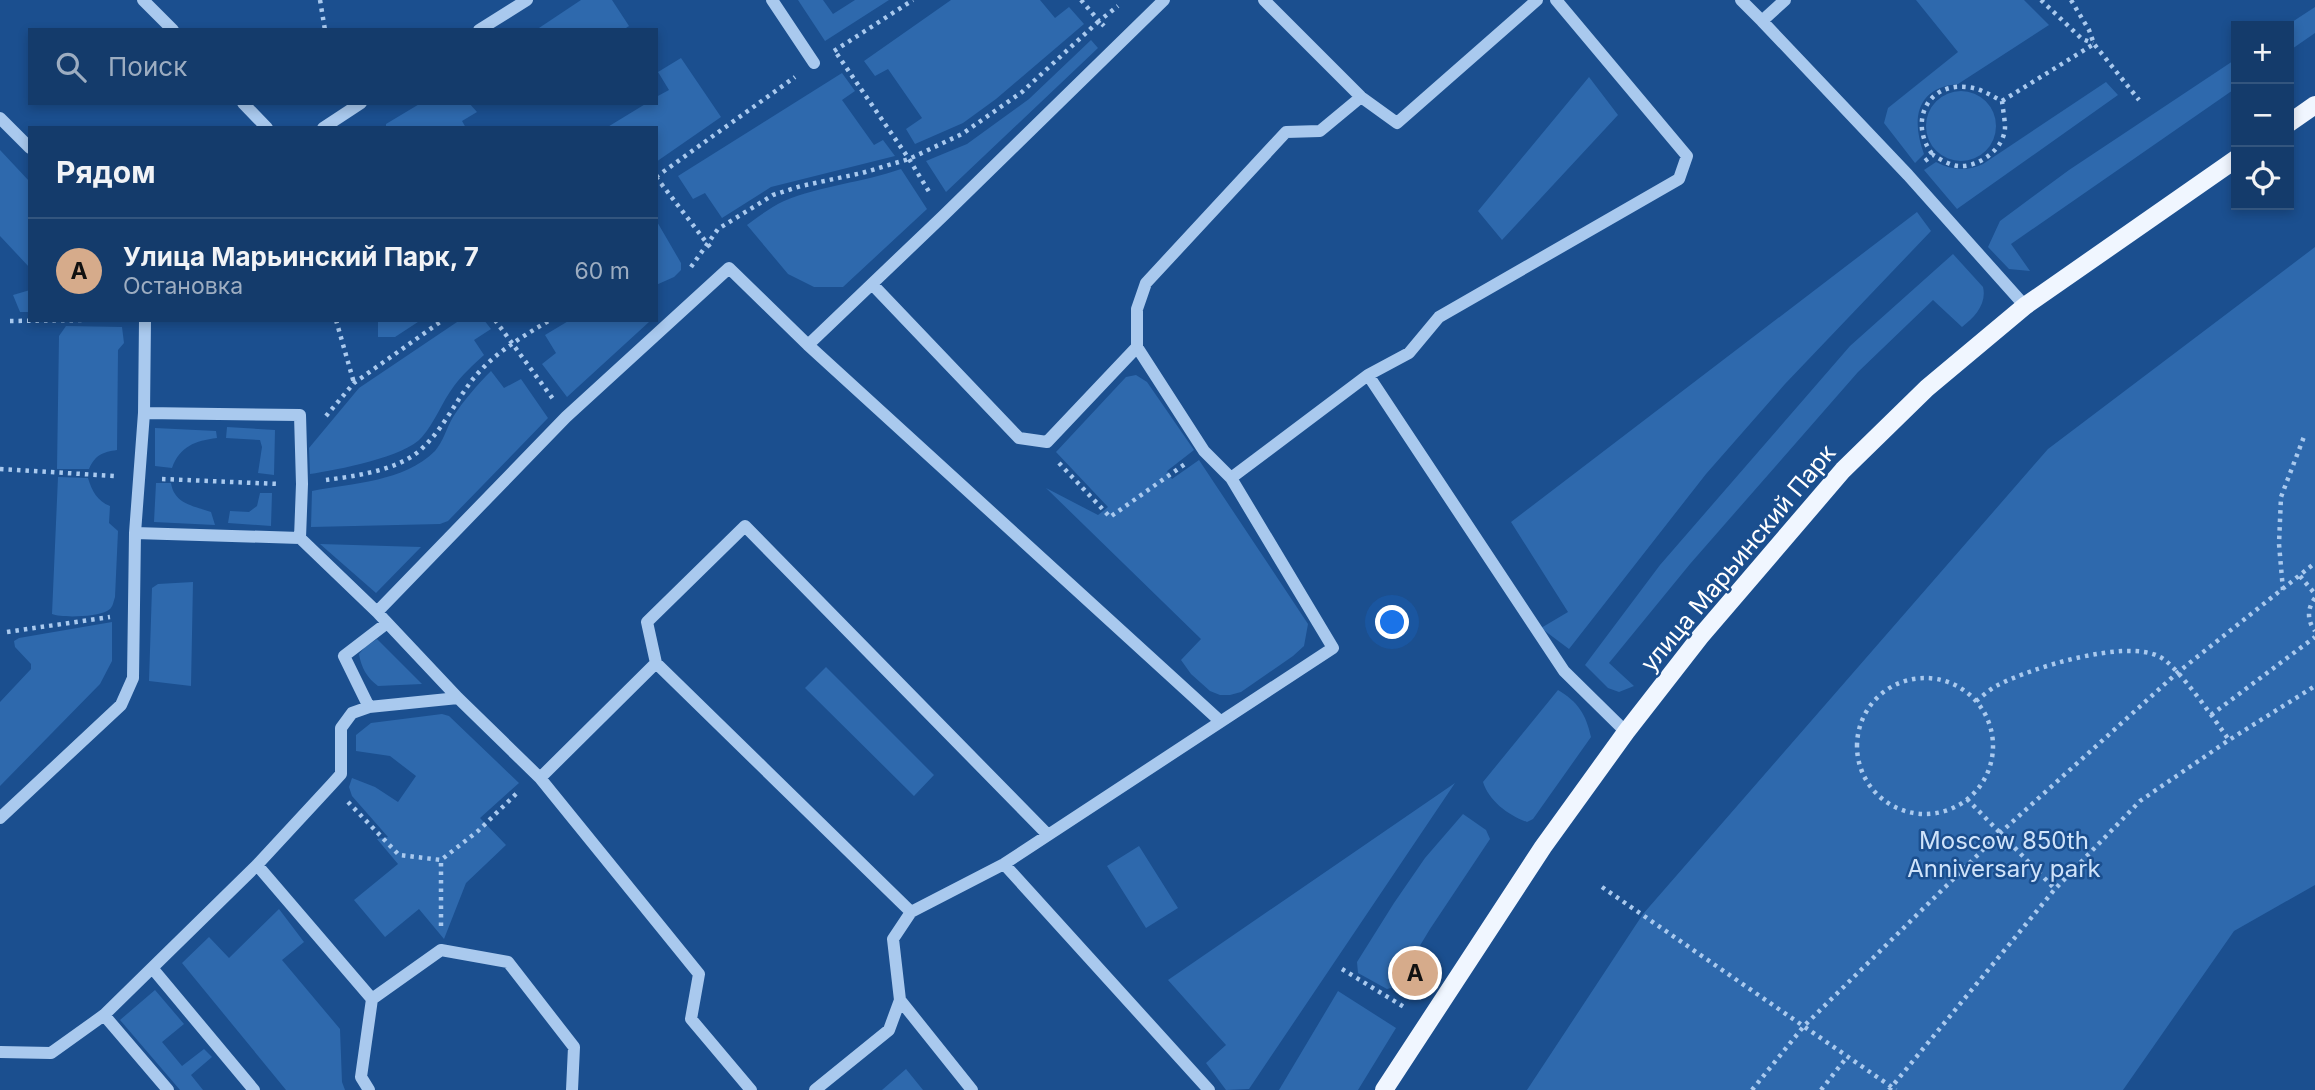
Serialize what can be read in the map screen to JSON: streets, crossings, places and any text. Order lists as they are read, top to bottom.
{
  "streets": {
    "main road": ["улица Марьинский Парк"]
  },
  "parks": ["Moscow 850th Anniversary park"],
  "page": {
    "map_buttons": ["+", "−"],
    "search": "Поиск",
    "heading": "Рядом",
    "list": [
      {
        "mark": "A",
        "name": "Улица Марьинский Парк, 7",
        "note": "Остановка",
        "value": "60 m"
      }
    ],
    "pins": "A"
  }
}
